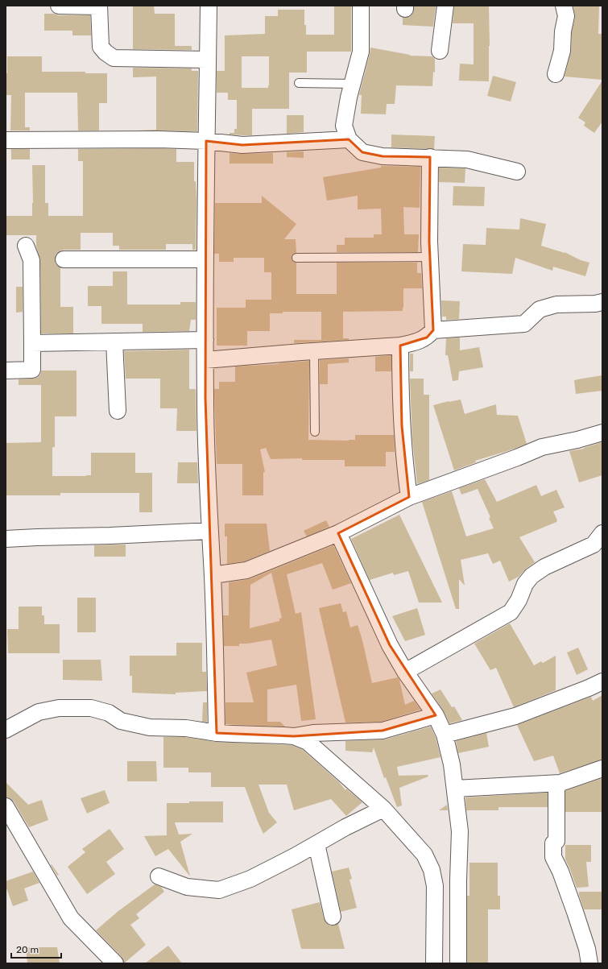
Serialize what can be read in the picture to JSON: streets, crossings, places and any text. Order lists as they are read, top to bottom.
{
  "scale_bar": "20 m"
}
